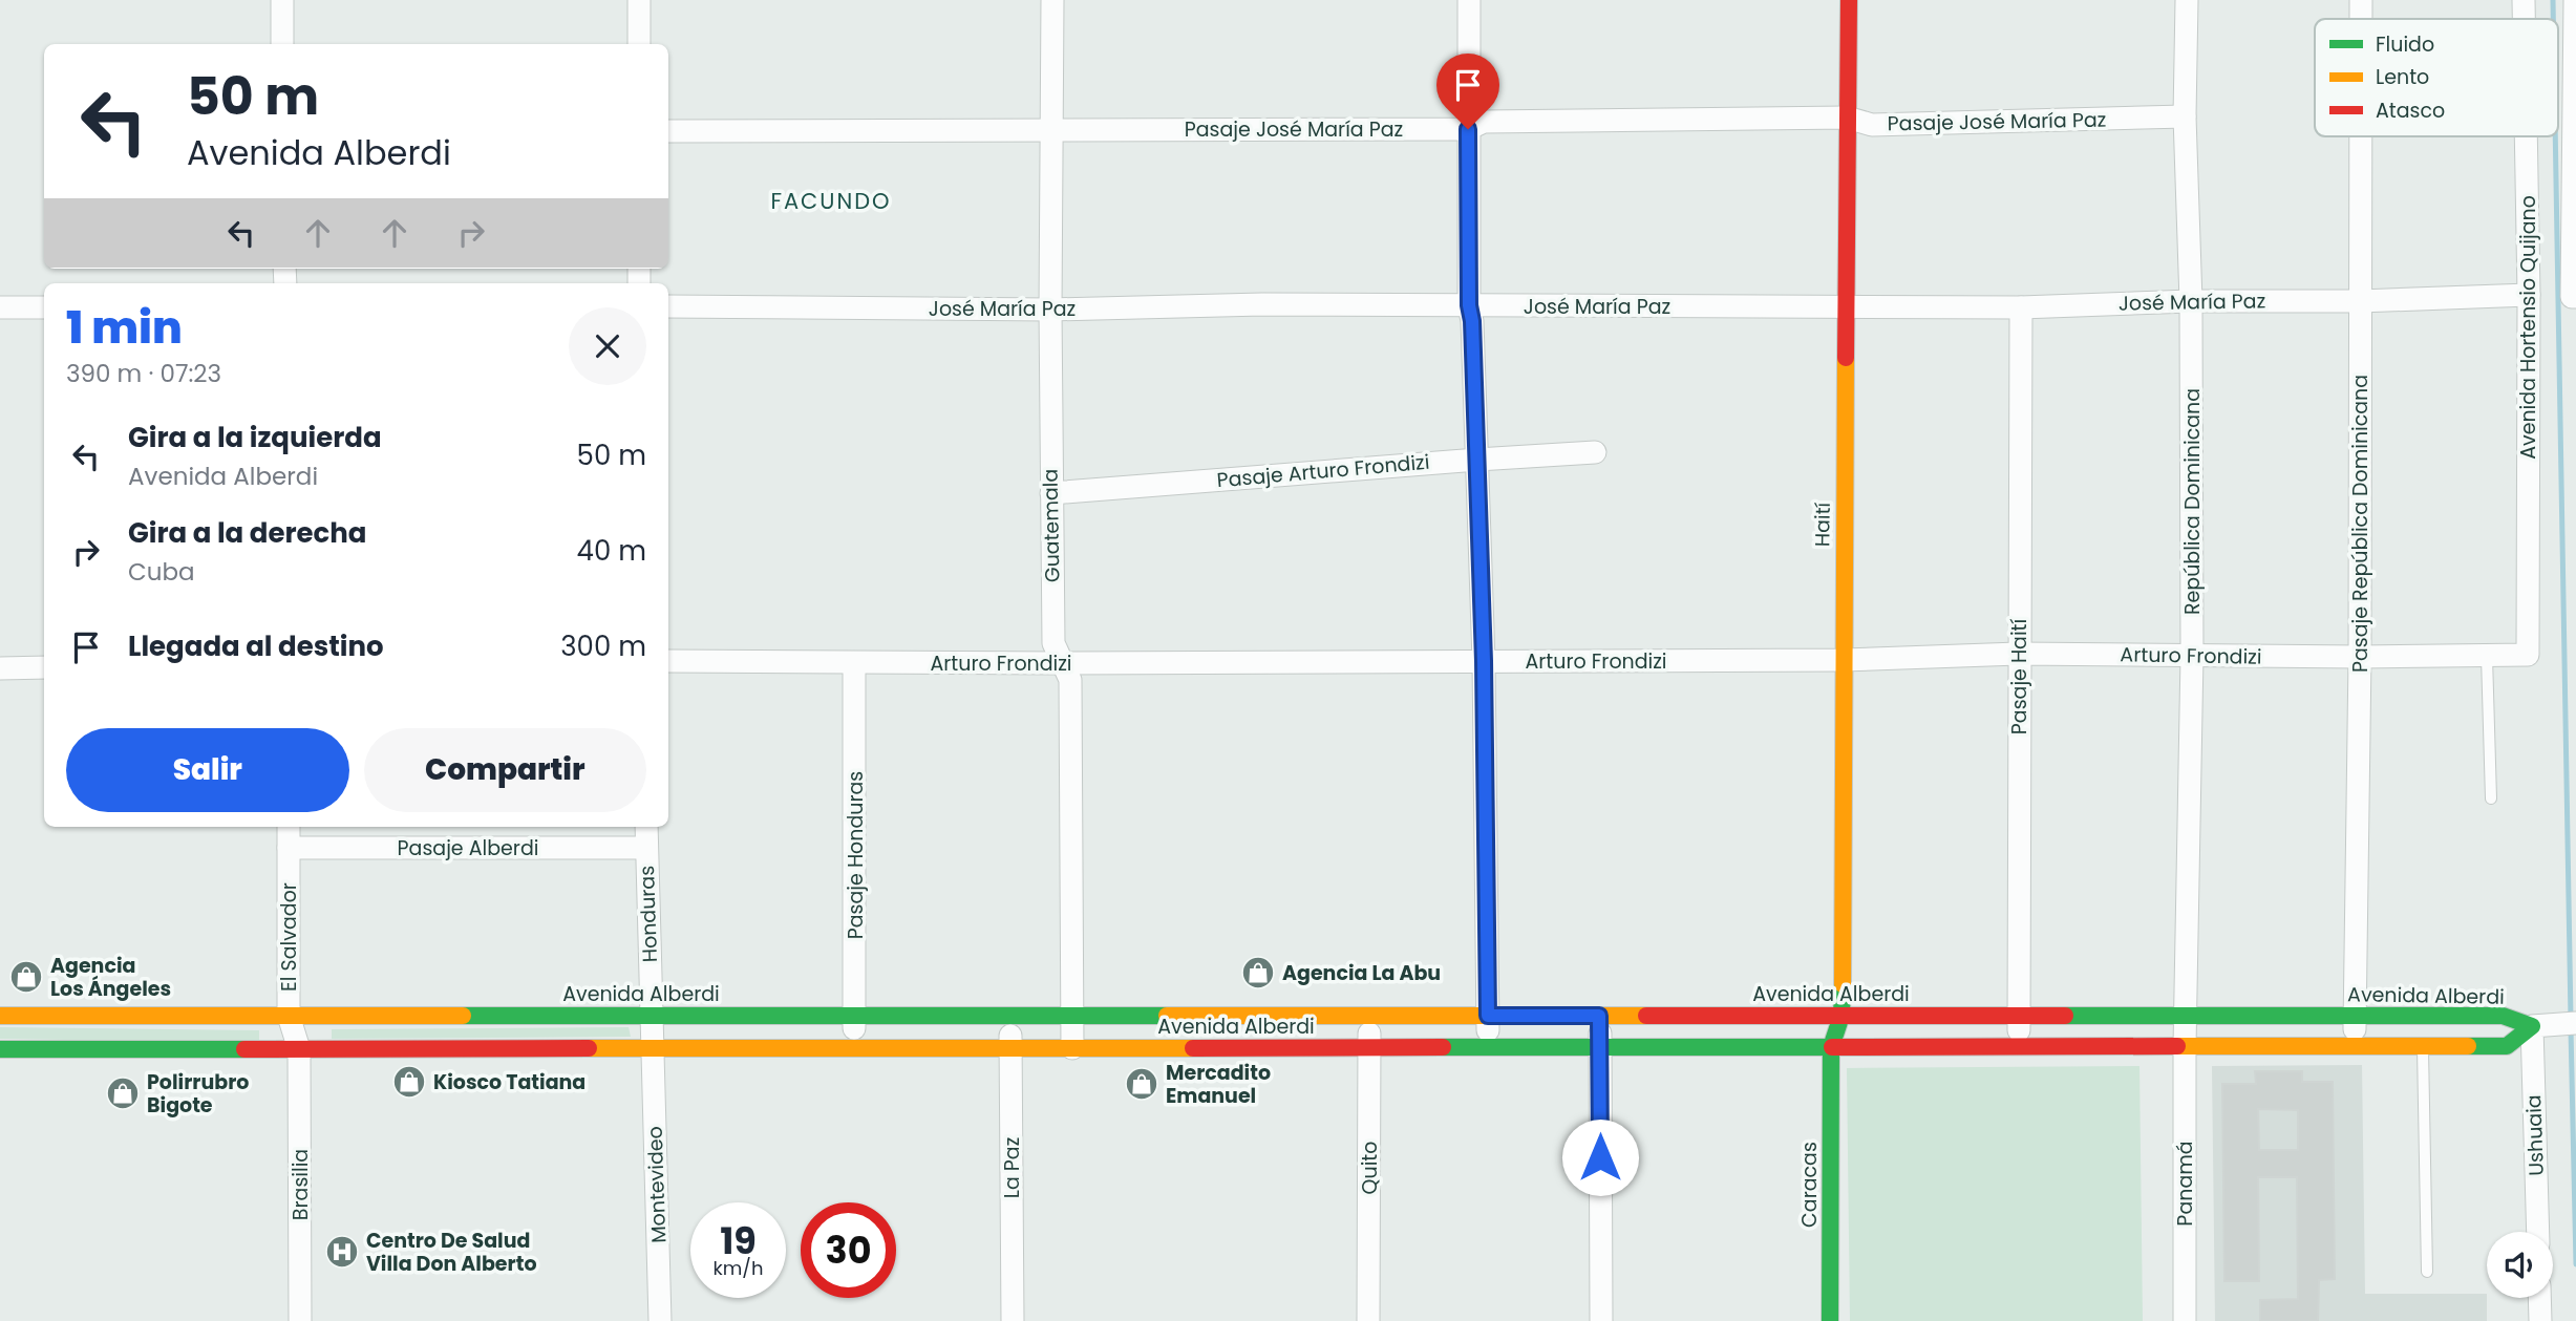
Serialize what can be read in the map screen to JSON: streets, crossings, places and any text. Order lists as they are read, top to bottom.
{
  "streets": {
    "main road": ["Haití", "Avenida Alberdi", "Caracas"],
    "street": [
      "Pasaje José María Paz",
      "José María Paz",
      "Avenida Hortensio Quijano",
      "Pasaje Arturo Frondizi",
      "República Dominicana",
      "Pasaje República Dominicana",
      "Guatemala",
      "Arturo Frondizi",
      "Pasaje Haití",
      "Pasaje Alberdi",
      "Pasaje Honduras",
      "Honduras",
      "El Salvador",
      "Ushuaia",
      "La Paz",
      "Quito",
      "Panamá",
      "Brasilia",
      "Montevideo"
    ]
  },
  "crossings": [
    ["Pasaje José María Paz", "República Dominicana"],
    ["Pasaje José María Paz", "Haití"],
    ["Pasaje José María Paz", "Guatemala"],
    ["José María Paz", "Avenida Hortensio Quijano"],
    ["José María Paz", "República Dominicana"],
    ["José María Paz", "Pasaje República Dominicana"],
    ["José María Paz", "Haití"],
    ["José María Paz", "Guatemala"],
    ["José María Paz", "Pasaje Haití"],
    ["Avenida Hortensio Quijano", "Arturo Frondizi"],
    ["Pasaje Arturo Frondizi", "Guatemala"],
    ["República Dominicana", "Arturo Frondizi"],
    ["República Dominicana", "Avenida Alberdi"],
    ["República Dominicana", "Panamá"],
    ["Pasaje República Dominicana", "Arturo Frondizi"],
    ["Pasaje República Dominicana", "Avenida Alberdi"],
    ["Haití", "Arturo Frondizi"],
    ["Haití", "Avenida Alberdi"],
    ["Haití", "Caracas"],
    ["Guatemala", "Arturo Frondizi"],
    ["Guatemala", "Avenida Alberdi"],
    ["Arturo Frondizi", "Pasaje Haití"],
    ["Arturo Frondizi", "Pasaje Honduras"],
    ["Pasaje Haití", "Avenida Alberdi"],
    ["Pasaje Alberdi", "Honduras"],
    ["Pasaje Alberdi", "El Salvador"],
    ["Pasaje Honduras", "Avenida Alberdi"],
    ["Honduras", "Avenida Alberdi"],
    ["Honduras", "Montevideo"],
    ["El Salvador", "Avenida Alberdi"],
    ["El Salvador", "Brasilia"],
    ["Avenida Alberdi", "Ushuaia"],
    ["Avenida Alberdi", "La Paz"],
    ["Avenida Alberdi", "Quito"],
    ["Avenida Alberdi", "Panamá"],
    ["Avenida Alberdi", "Brasilia"],
    ["Avenida Alberdi", "Montevideo"],
    ["Avenida Alberdi", "Caracas"]
  ],
  "districts": ["FACUNDO"],
  "places": {
    "shop": [
      "Agencia La Abu",
      "Agencia Los Ángeles",
      "Kiosco Tatiana",
      "Mercadito Emanuel",
      "Polirrubro Bigote"
    ],
    "hospital": ["Centro De Salud Villa Don Alberto"]
  },
  "legend": ["Fluido", "Lento", "Atasco"],
  "page": {
    "turn": ["50 m", "Avenida Alberdi"],
    "heading": ["1 min", "390 m · 07:23"],
    "list": [
      {
        "name": "Gira a la izquierda",
        "note": "Avenida Alberdi",
        "value": "50 m"
      },
      {
        "name": "Gira a la derecha",
        "note": "Cuba",
        "value": "40 m"
      },
      {
        "name": "Llegada al destino",
        "value": "300 m"
      }
    ],
    "buttons": ["Salir", "Compartir"],
    "speed": "19 km/h",
    "limit": "30"
  }
}
